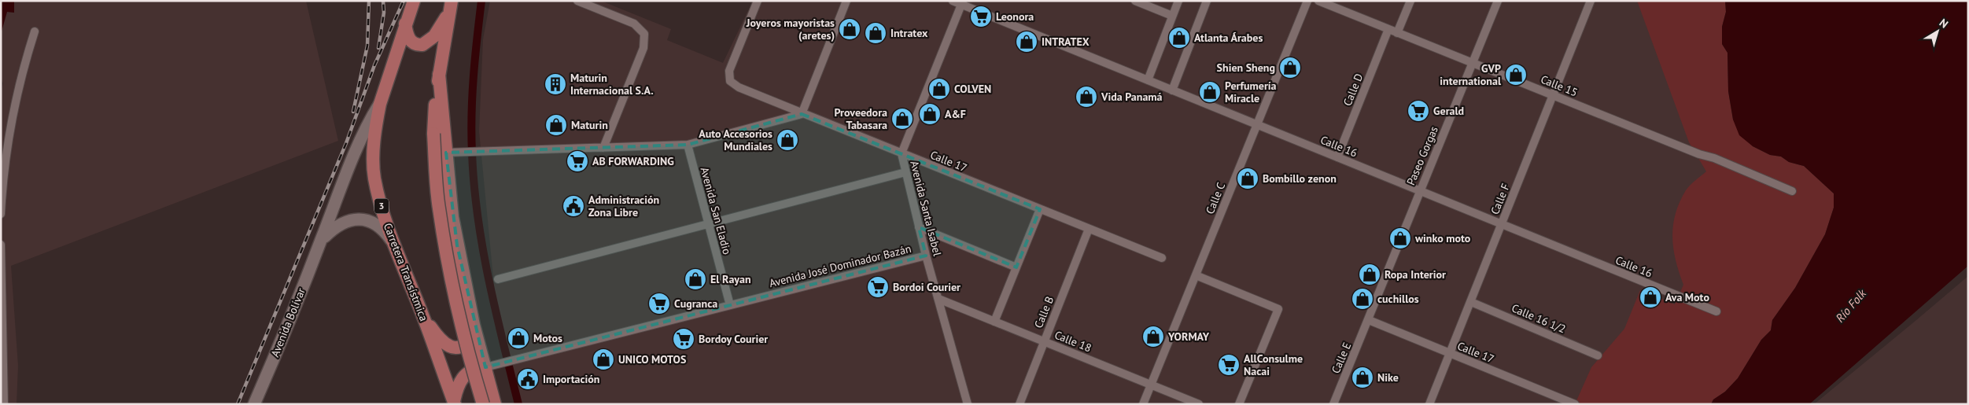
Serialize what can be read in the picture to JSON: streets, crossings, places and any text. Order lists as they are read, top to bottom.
{
  "streets": {
    "main road": ["3", "Carretera Transístmica", "Avenida Bolívar"],
    "street": [
      "Calle 15",
      "Calle D",
      "Calle 16",
      "Paseo Gorgas",
      "Calle 17",
      "Calle C",
      "Calle F",
      "Avenida Santa Isabel",
      "Avenida San Eladio",
      "Avenida José Dominador Bazán",
      "Calle B",
      "Calle 16 1/2",
      "Calle 18",
      "Calle E"
    ]
  },
  "crossings": [
    ["Calle 15", "Calle D"],
    ["Calle 15", "Paseo Gorgas"],
    ["Calle 15", "Calle F"],
    ["Calle D", "Calle 16"],
    ["Calle 16", "Paseo Gorgas"],
    ["Calle 16", "Calle C"],
    ["Calle 16", "Calle F"],
    ["Calle 16", "Avenida Santa Isabel"],
    ["Paseo Gorgas", "Calle 17"],
    ["Paseo Gorgas", "Calle E"],
    ["Calle 17", "Calle F"],
    ["Calle 17", "Avenida Santa Isabel"],
    ["Calle 17", "Calle B"],
    ["Calle 17", "Calle E"],
    ["Calle C", "Calle 18"],
    ["Calle F", "Calle 16 1/2"],
    ["Avenida Santa Isabel", "Avenida José Dominador Bazán"],
    ["Avenida Santa Isabel", "Calle 18"],
    ["Avenida San Eladio", "Avenida José Dominador Bazán"],
    ["Carretera Transístmica", "Avenida Bolívar"],
    ["Calle B", "Calle 18"]
  ],
  "water": ["Río Folk"],
  "places": {
    "supermarket": [
      "Leonora",
      "Gerald",
      "AB FORWARDING",
      "Bordoi Courier",
      "Cugranca",
      "Bordoy Courier",
      "AllConsulme Nacai"
    ],
    "shop": [
      "Joyeros mayoristas (aretes)",
      "Intratex",
      "Atlanta Árabes",
      "INTRATEX",
      "Shien Sheng",
      "GVP international",
      "COLVEN",
      "Perfumería Miracle",
      "Vida Panamá",
      "A&F",
      "Proveedora Tabasara",
      "Maturin",
      "Auto Accesorios Mundiales",
      "Bombillo zenon",
      "winko moto",
      "Ropa Interior",
      "El Rayan",
      "Ava Moto",
      "cuchillos",
      "YORMAY",
      "Motos",
      "UNICO MOTOS",
      "Nike"
    ],
    "building": ["Maturin Internacional S.A."],
    "public building": ["Administración Zona Libre", "Importación"]
  },
  "north": "top right"
}
